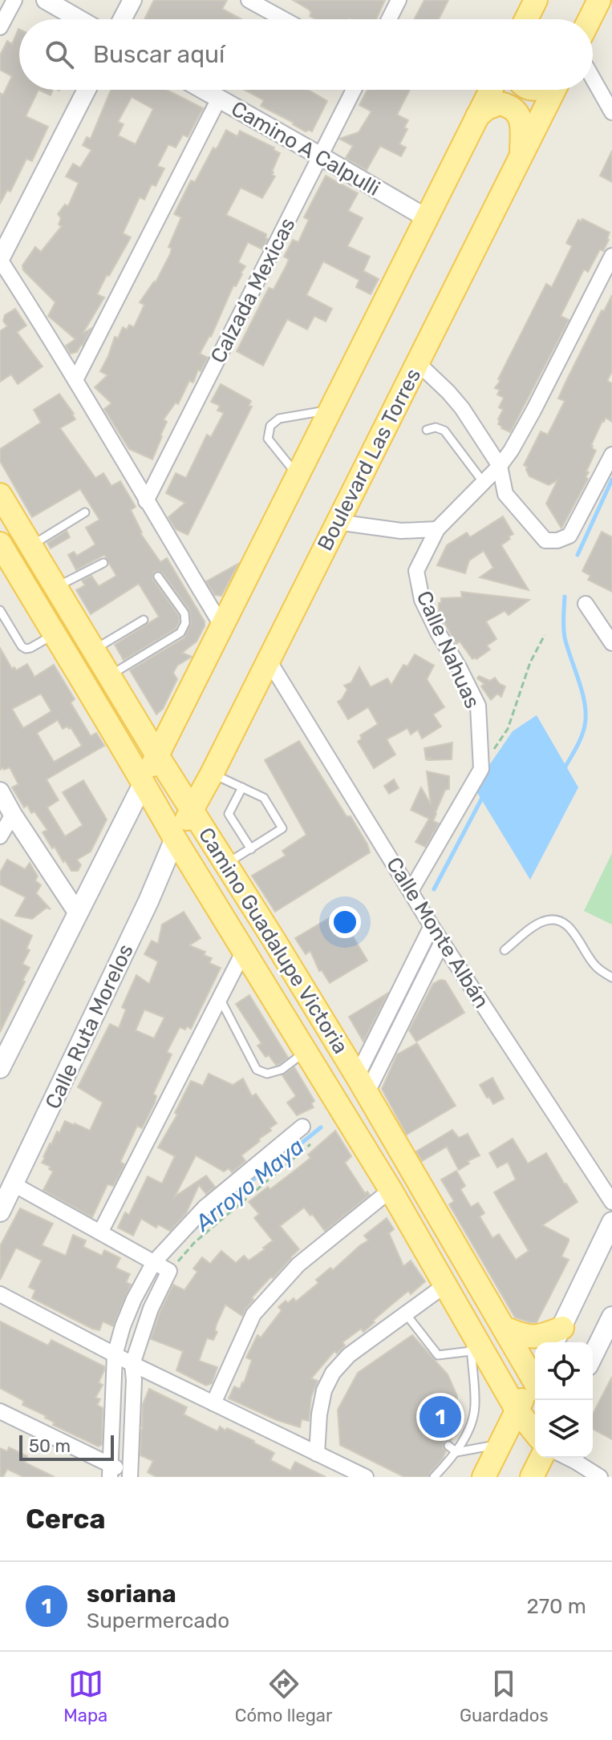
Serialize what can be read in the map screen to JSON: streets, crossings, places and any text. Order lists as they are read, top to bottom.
{
  "streets": {
    "main road": ["Boulevard Las Torres", "Camino Guadalupe Victoria", "Calle Ruta Morelos"],
    "street": [
      "Camino A Calpulli",
      "Calzada Mexicas",
      "Calle Nahuas",
      "Calle Monte Albán"
    ]
  },
  "crossings": [
    ["Camino A Calpulli", "Calzada Mexicas"],
    ["Boulevard Las Torres", "Calle Monte Albán"],
    ["Boulevard Las Torres", "Camino Guadalupe Victoria"],
    ["Boulevard Las Torres", "Calle Ruta Morelos"],
    ["Camino Guadalupe Victoria", "Calle Ruta Morelos"]
  ],
  "water": ["Arroyo Maya"],
  "scale_bar": "50 m",
  "page": {
    "search": "Buscar aquí",
    "pins": "1",
    "scale": "50 m",
    "heading": "Cerca",
    "list": [
      {
        "mark": "1",
        "name": "soriana",
        "note": "Supermercado",
        "value": "270 m"
      }
    ],
    "nav": ["Mapa", "Cómo llegar", "Guardados"]
  }
}
